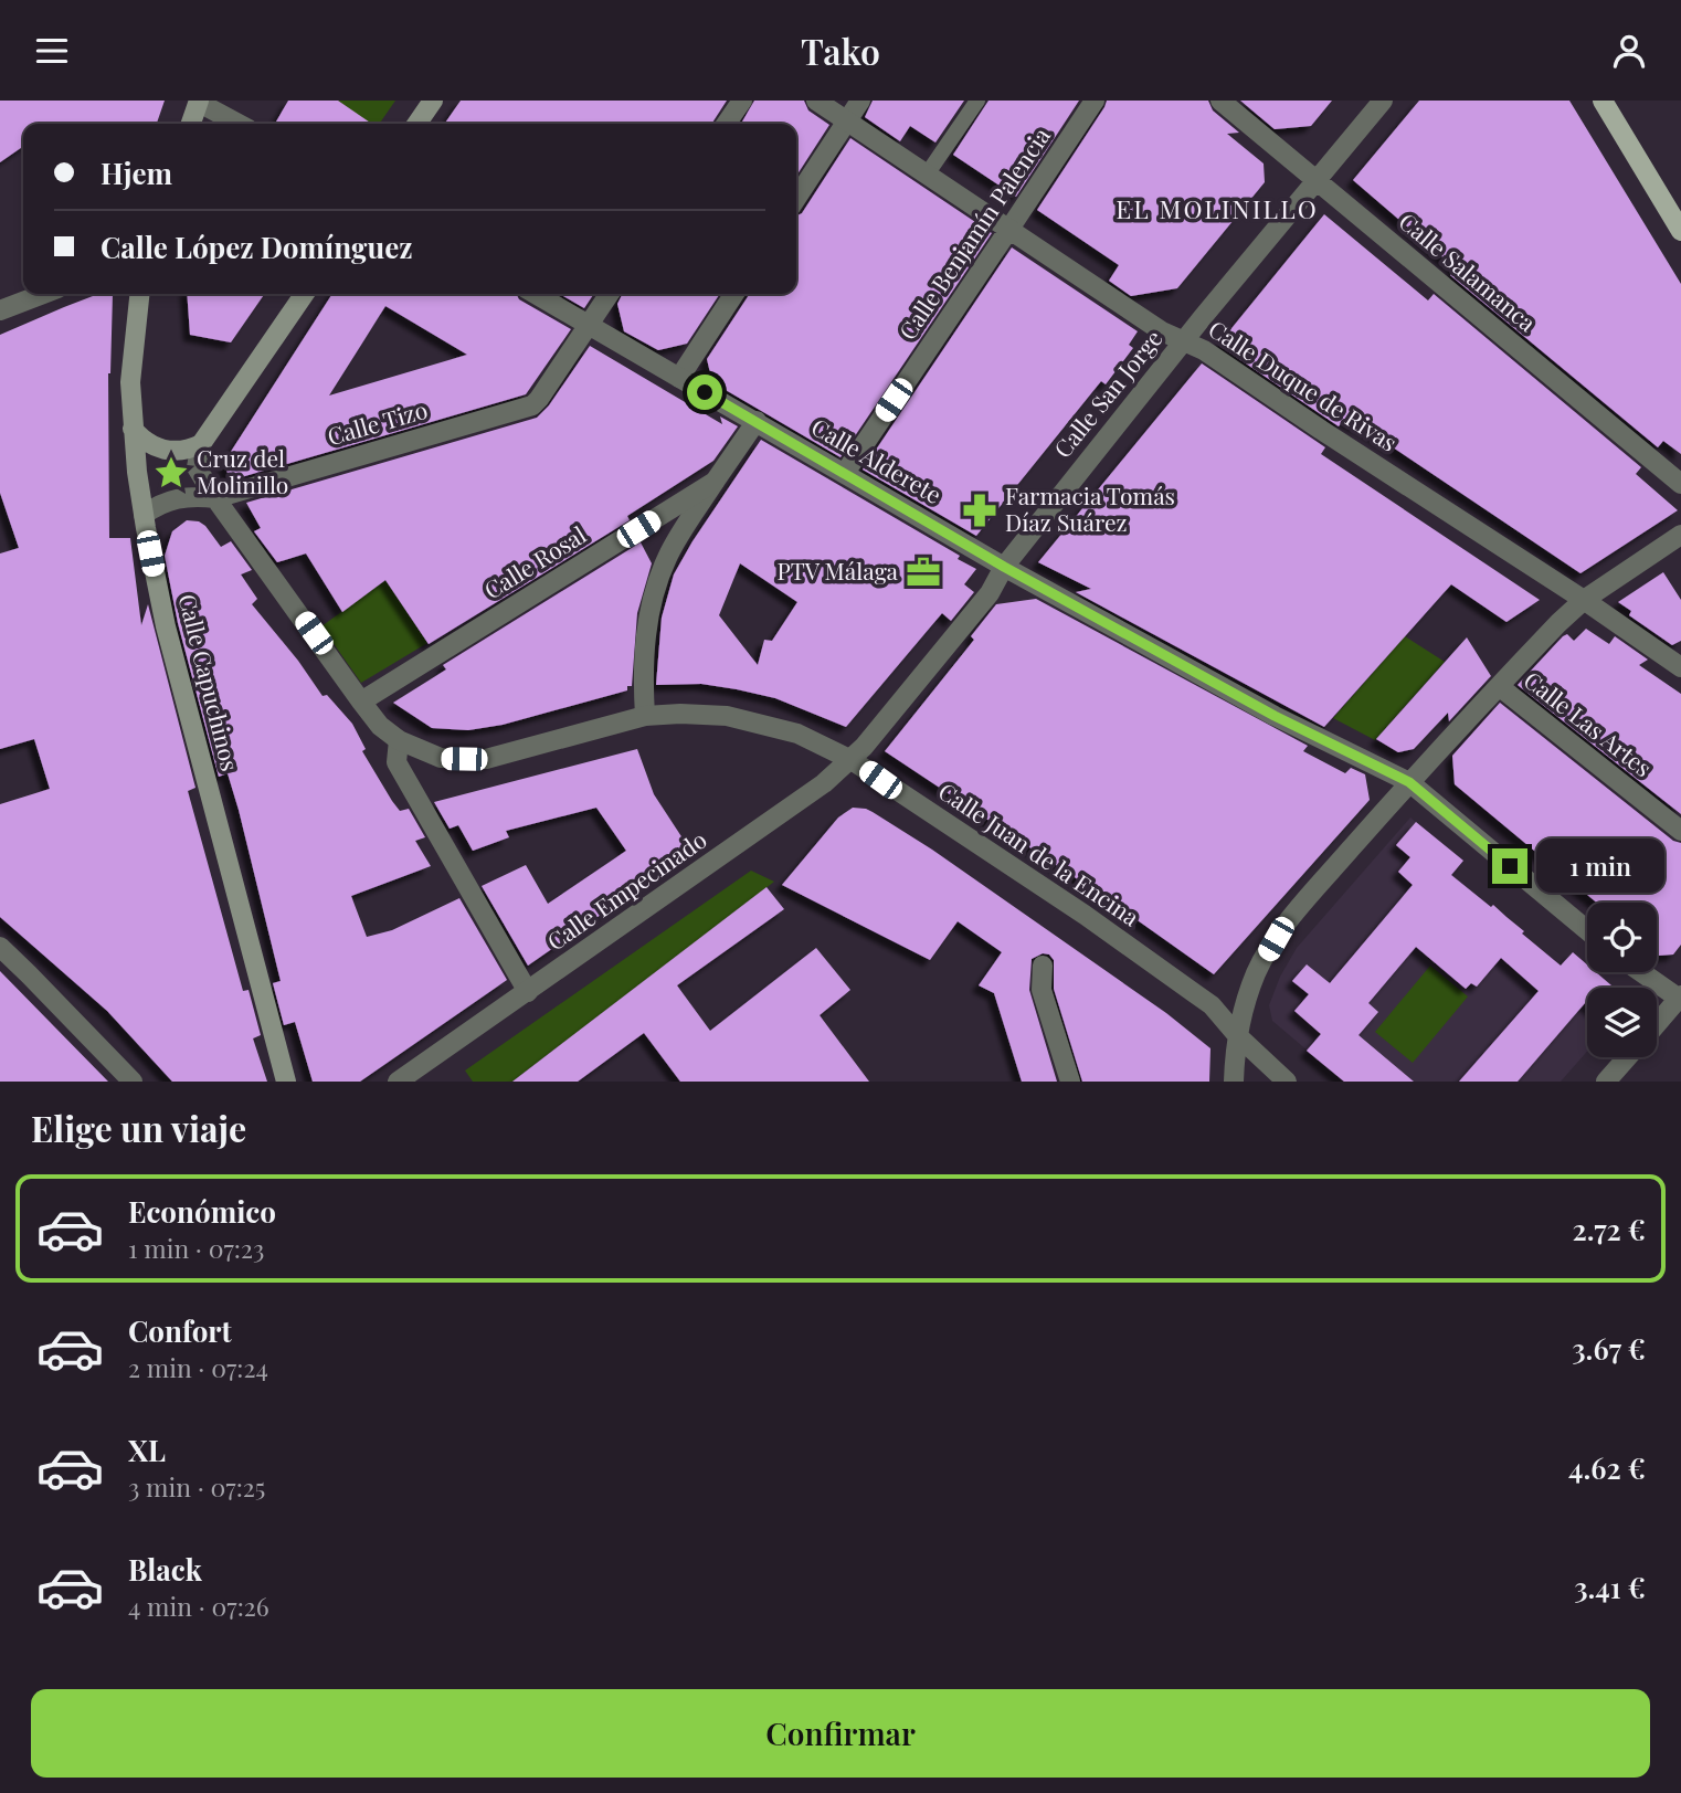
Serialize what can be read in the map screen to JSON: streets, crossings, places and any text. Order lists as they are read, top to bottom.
{
  "streets": {
    "main road": ["Calle Capuchinos"],
    "street": [
      "Calle Benjamín Palencia",
      "Calle Salamanca",
      "Calle Duque de Rivas",
      "Calle San Jorge",
      "Calle Tizo",
      "Calle Alderete",
      "Calle Rosal",
      "Calle Las Artes",
      "Calle Juan de la Encina",
      "Calle Empecinado"
    ]
  },
  "crossings": [
    ["Calle Benjamín Palencia", "Calle Duque de Rivas"],
    ["Calle Benjamín Palencia", "Calle Alderete"],
    ["Calle Salamanca", "Calle San Jorge"],
    ["Calle Duque de Rivas", "Calle San Jorge"],
    ["Calle San Jorge", "Calle Alderete"],
    ["Calle San Jorge", "Calle Juan de la Encina"],
    ["Calle San Jorge", "Calle Empecinado"],
    ["Calle Tizo", "Calle Alderete"],
    ["Calle Tizo", "Calle Capuchinos"],
    ["Calle Tizo", "Calle Juan de la Encina"],
    ["Calle Alderete", "Calle Rosal"],
    ["Calle Rosal", "Calle Juan de la Encina"],
    ["Calle Juan de la Encina", "Calle Empecinado"]
  ],
  "districts": ["EL MOLINILLO"],
  "places": {
    "place": ["Cruz del Molinillo"],
    "pharmacy": ["Farmacia Tomás Díaz Suárez"],
    "office": ["PTV Málaga"]
  },
  "page": {
    "header": "Tako",
    "banner": ["Hjem", "Calle López Domínguez"],
    "bubble": "1 min",
    "heading": "Elige un viaje",
    "list": [
      {
        "name": "Económico",
        "note": "1 min · 07:23",
        "value": "2.72 €"
      },
      {
        "name": "Confort",
        "note": "2 min · 07:24",
        "value": "3.67 €"
      },
      {
        "name": "XL",
        "note": "3 min · 07:25",
        "value": "4.62 €"
      },
      {
        "name": "Black",
        "note": "4 min · 07:26",
        "value": "3.41 €"
      }
    ],
    "buttons": "Confirmar"
  }
}
